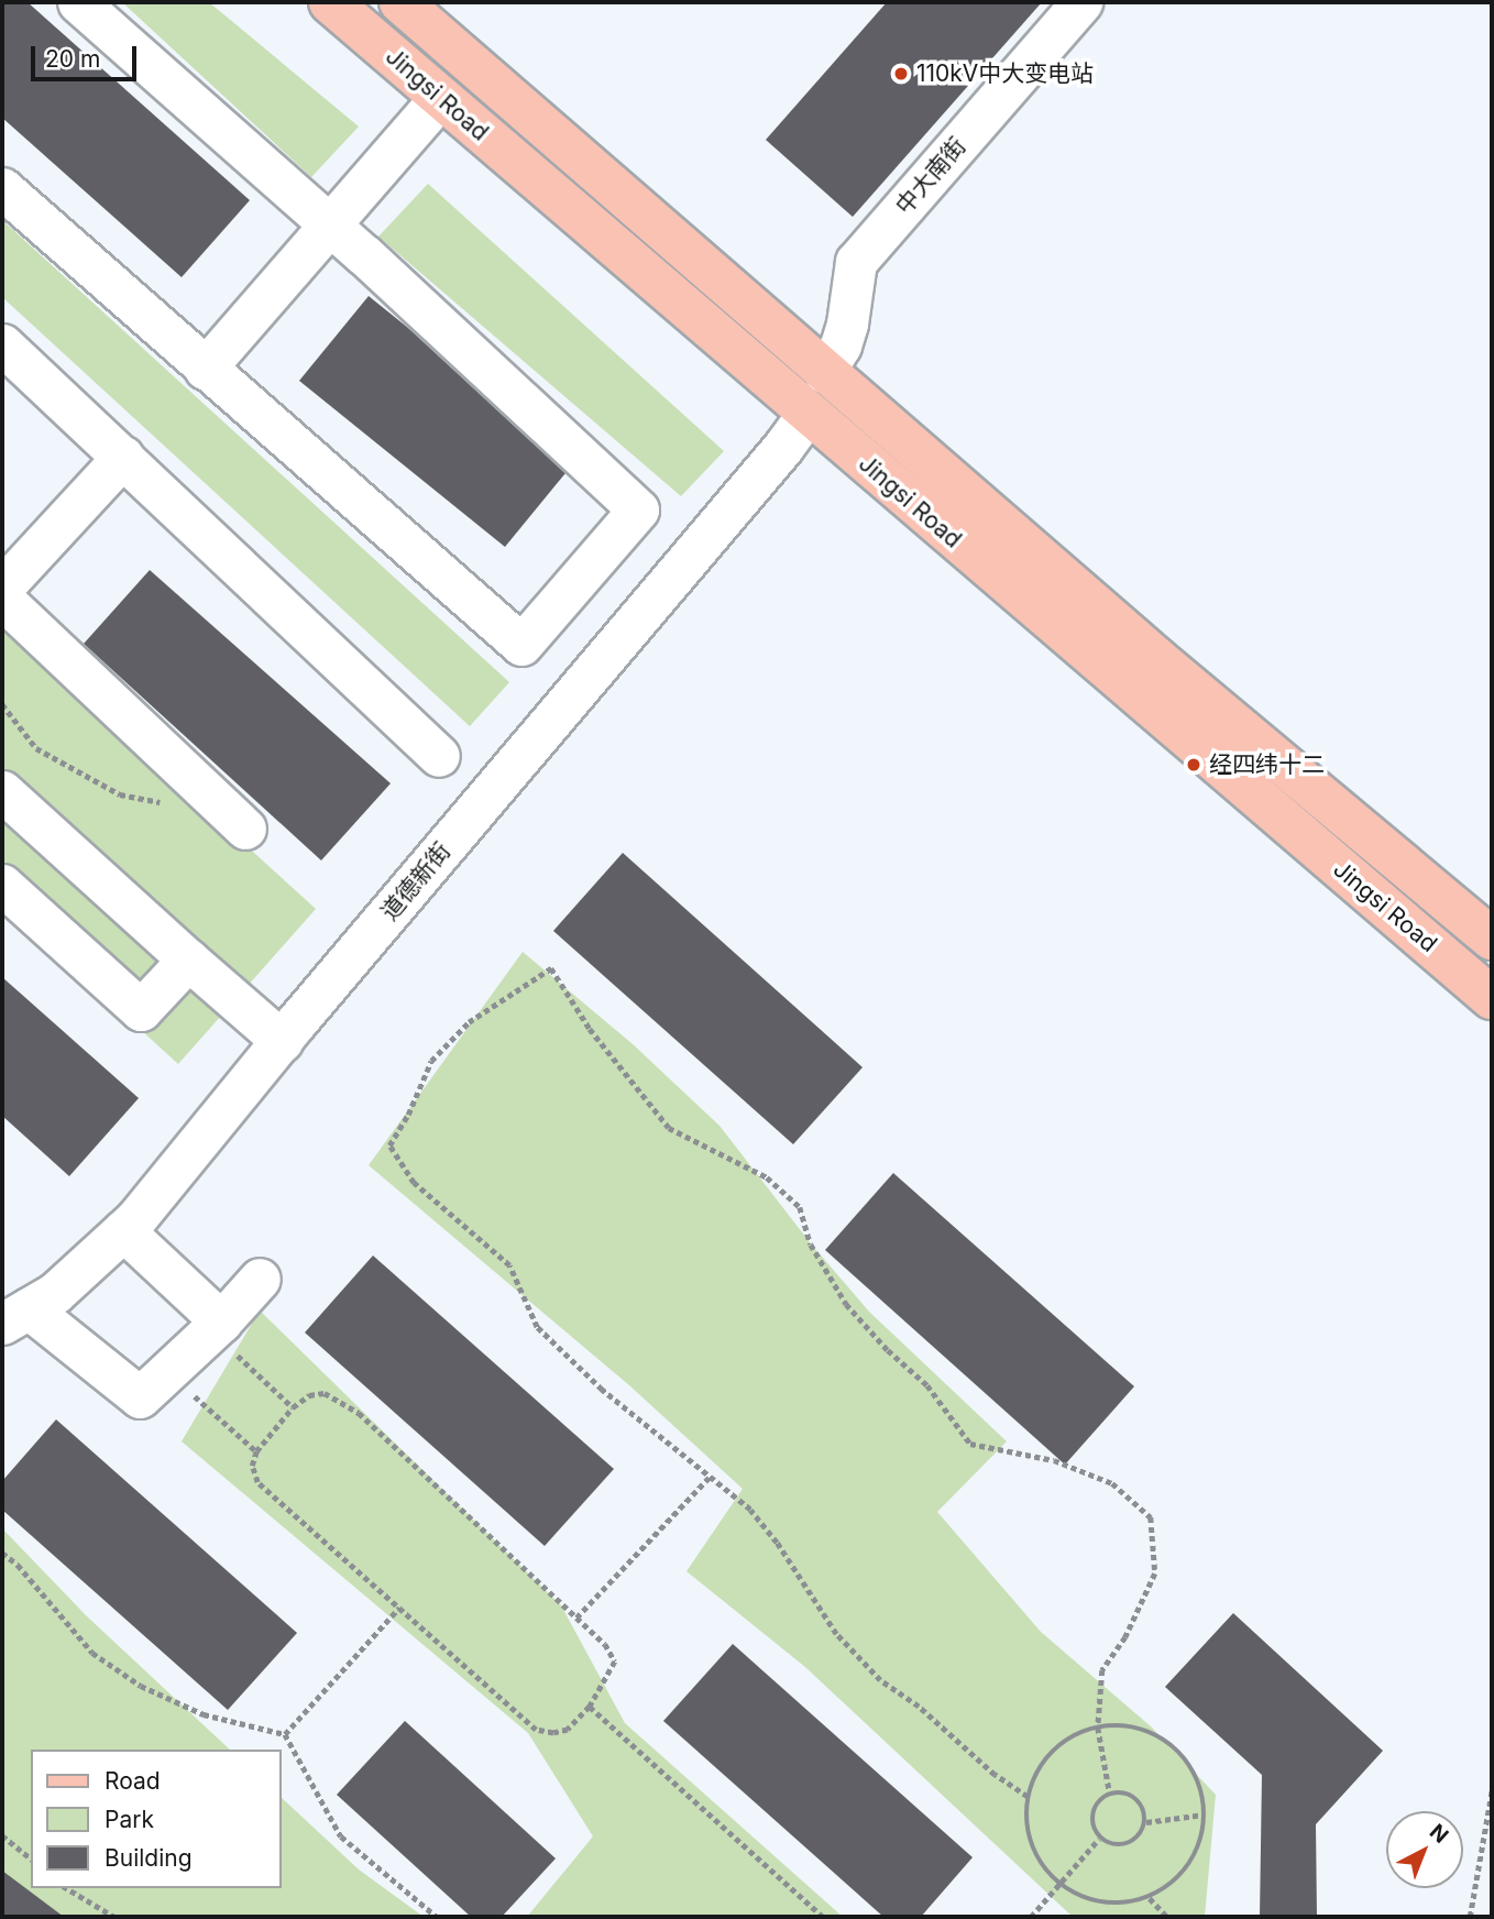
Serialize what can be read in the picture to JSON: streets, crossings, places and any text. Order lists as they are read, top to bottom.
{
  "streets": {
    "main road": ["Jingsi Road"],
    "street": ["中大南街", "道德新街"]
  },
  "crossings": [
    ["Jingsi Road", "中大南街"],
    ["Jingsi Road", "道德新街"]
  ],
  "places": ["110kV中大变电站", "经四纬十二"],
  "legend": ["Road", "Park", "Building"],
  "scale_bar": "20 m",
  "north": "top right"
}
